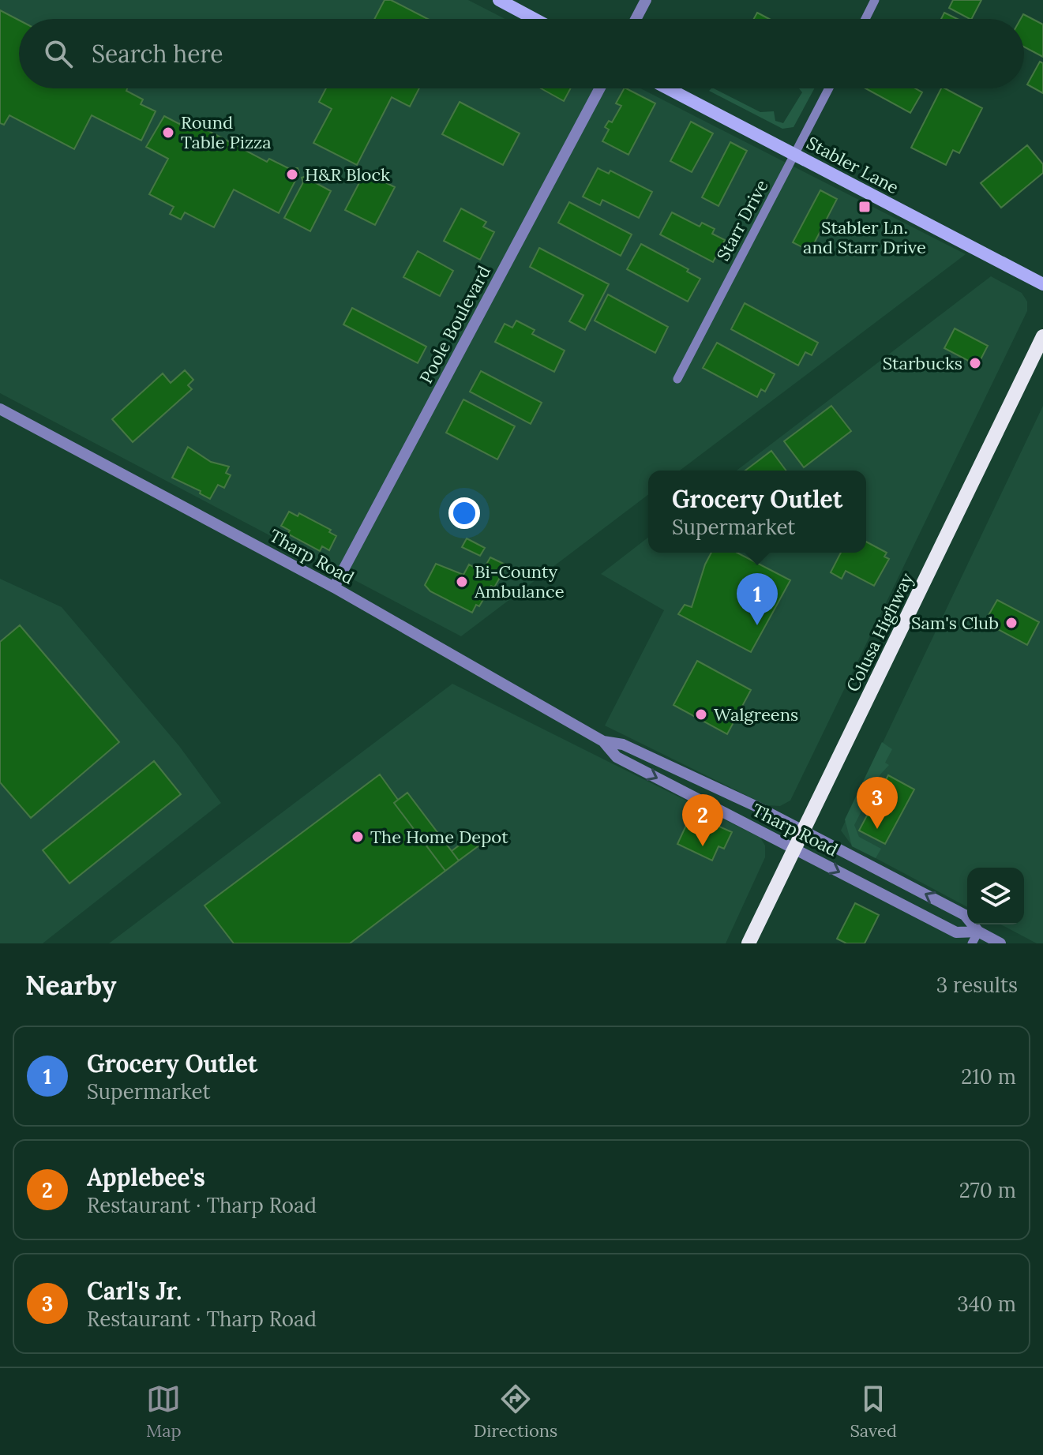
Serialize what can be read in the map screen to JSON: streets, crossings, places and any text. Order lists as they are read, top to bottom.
{
  "streets": {
    "highway": ["Colusa Highway"],
    "main road": ["Stabler Lane"],
    "street": ["Starr Drive", "Poole Boulevard", "Tharp Road"]
  },
  "crossings": [
    ["Stabler Lane", "Starr Drive"],
    ["Poole Boulevard", "Tharp Road"],
    ["Tharp Road", "Colusa Highway"]
  ],
  "places": {
    "other": [
      "Round Table Pizza",
      "H&R Block",
      "Starbucks",
      "Bi-County Ambulance",
      "Sam's Club",
      "Walgreens",
      "The Home Depot"
    ],
    "transit": ["Stabler Ln. and Starr Drive"]
  },
  "page": {
    "search": "Search here",
    "popup": ["Grocery Outlet", "Supermarket"],
    "pins": ["1", "3", "2"],
    "heading": ["Nearby", "3 results"],
    "list": [
      {
        "mark": "1",
        "name": "Grocery Outlet",
        "note": "Supermarket",
        "value": "210 m"
      },
      {
        "mark": "2",
        "name": "Applebee's",
        "note": "Restaurant · Tharp Road",
        "value": "270 m"
      },
      {
        "mark": "3",
        "name": "Carl's Jr.",
        "note": "Restaurant · Tharp Road",
        "value": "340 m"
      }
    ],
    "nav": ["Map", "Directions", "Saved"]
  }
}
